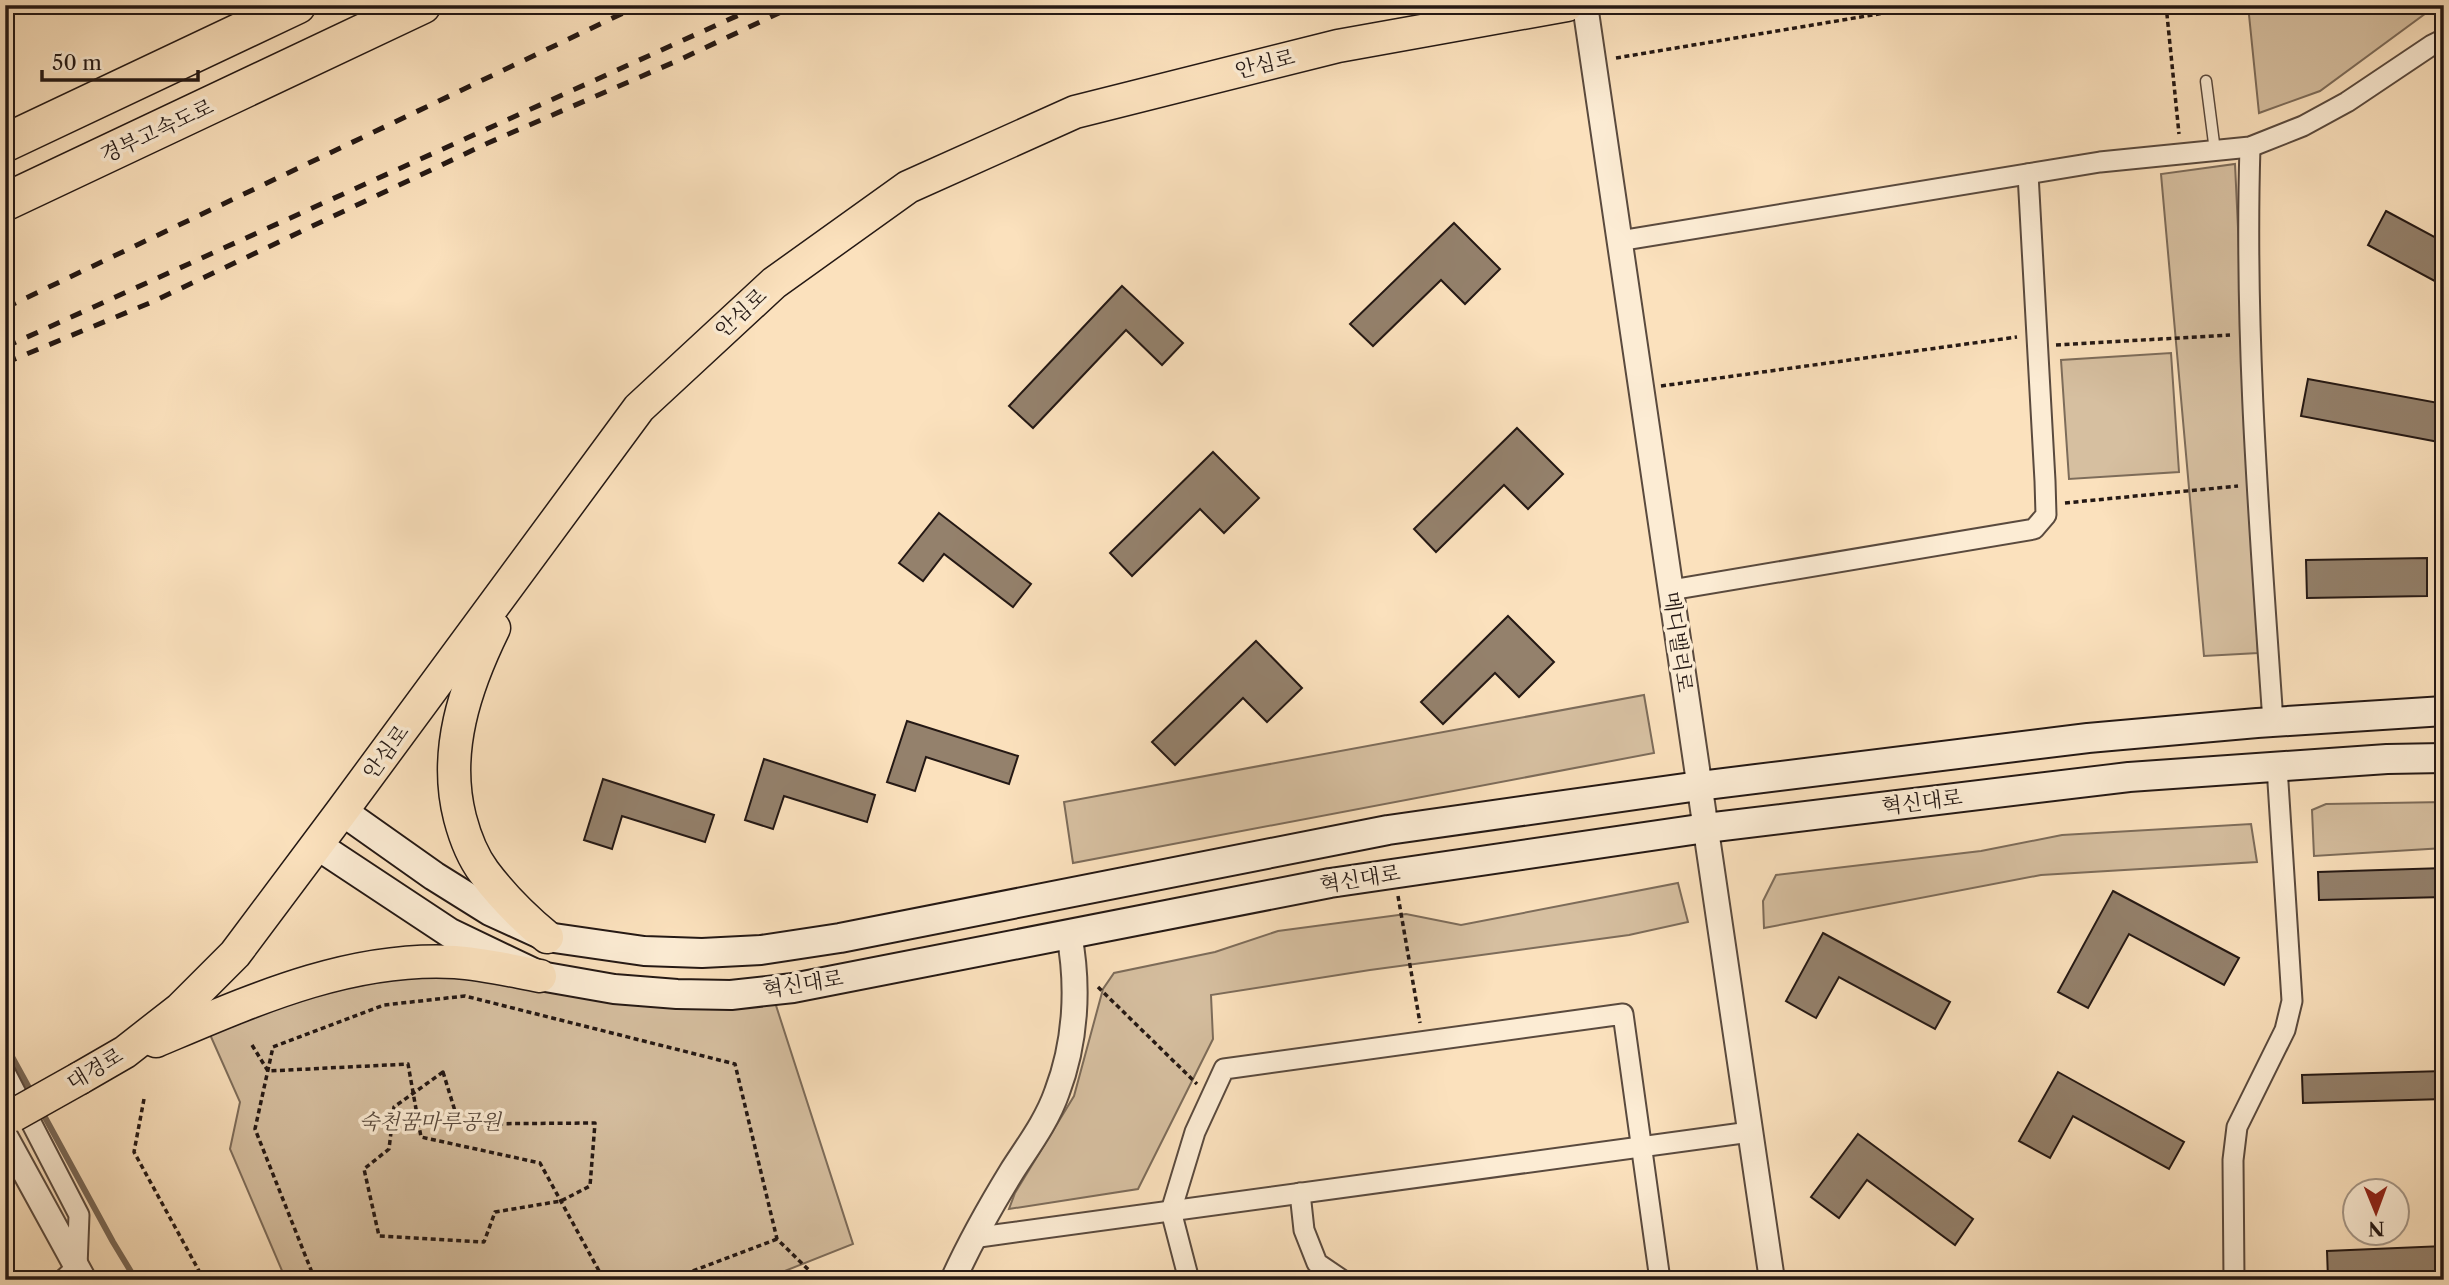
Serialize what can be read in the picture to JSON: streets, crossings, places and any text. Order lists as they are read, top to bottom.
{
  "streets": {
    "highway": ["경부고속도로"],
    "main road": ["안심로", "혁신대로", "대경로"],
    "street": ["메디밸리로"]
  },
  "crossings": [
    ["안심로", "혁신대로"],
    ["안심로", "대경로"],
    ["메디밸리로", "혁신대로"]
  ],
  "parks": ["숙천꿈마루공원"],
  "scale_bar": "50 m",
  "north": "bottom"
}
